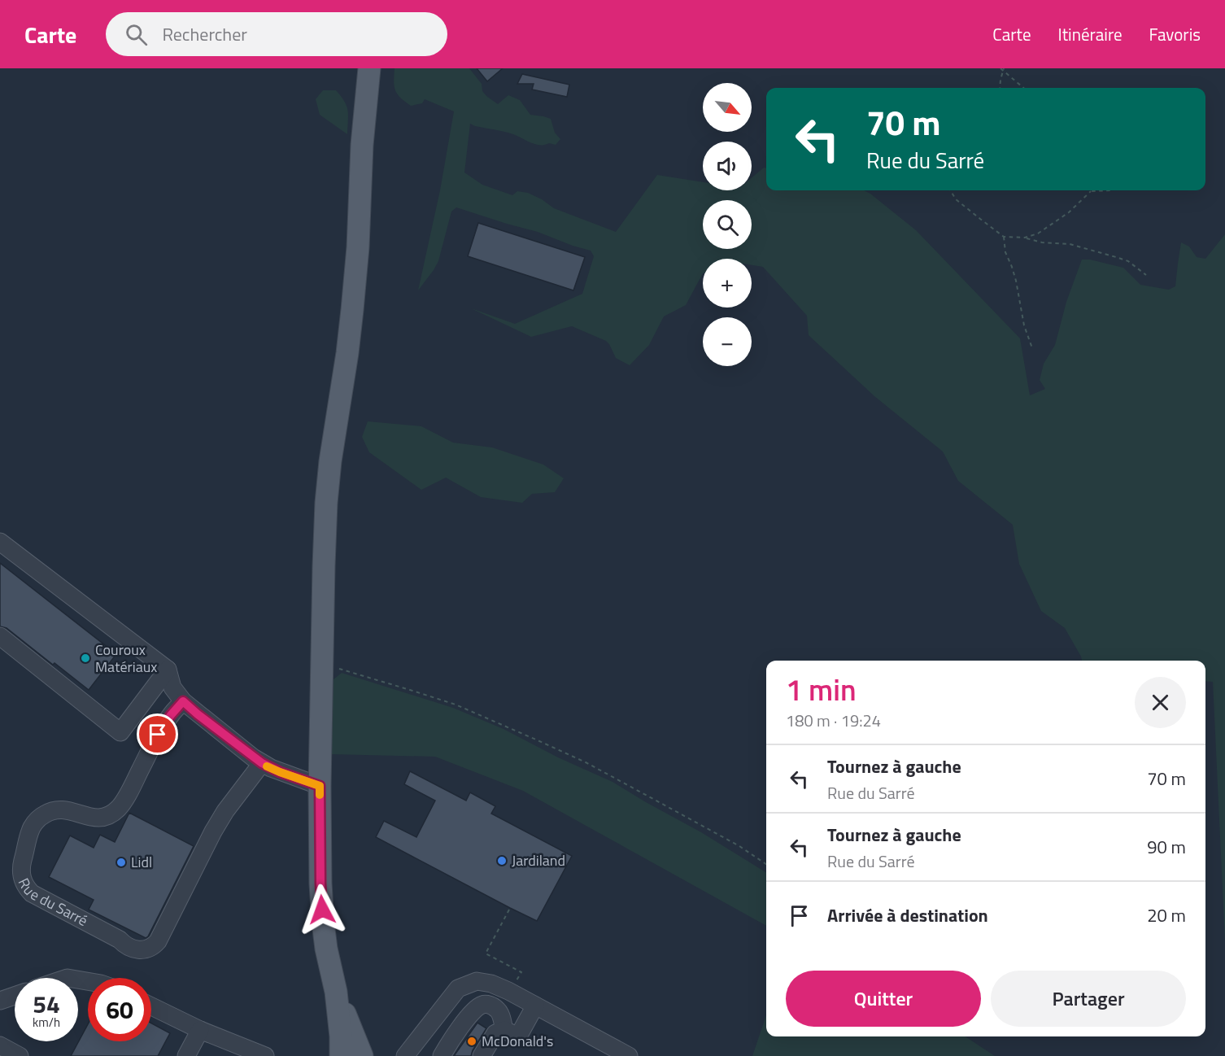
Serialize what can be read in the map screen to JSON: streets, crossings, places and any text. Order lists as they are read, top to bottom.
{
  "streets": {
    "street": ["Rue du Sarré"]
  },
  "places": [
    "Couroux Matériaux",
    "Jardiland",
    "Lidl",
    "McDonald's"
  ],
  "north": "bottom right",
  "page": {
    "header": "Carte",
    "search": "Rechercher",
    "nav": ["Carte", "Itinéraire", "Favoris"],
    "map_buttons": ["+", "−"],
    "turn": ["70 m", "Rue du Sarré"],
    "heading": ["1 min", "180 m · 19:24"],
    "list": [
      {
        "name": "Tournez à gauche",
        "note": "Rue du Sarré",
        "value": "70 m"
      },
      {
        "name": "Tournez à gauche",
        "note": "Rue du Sarré",
        "value": "90 m"
      },
      {
        "name": "Arrivée à destination",
        "value": "20 m"
      }
    ],
    "buttons": ["Quitter", "Partager"],
    "speed": "54 km/h",
    "limit": "60"
  }
}
